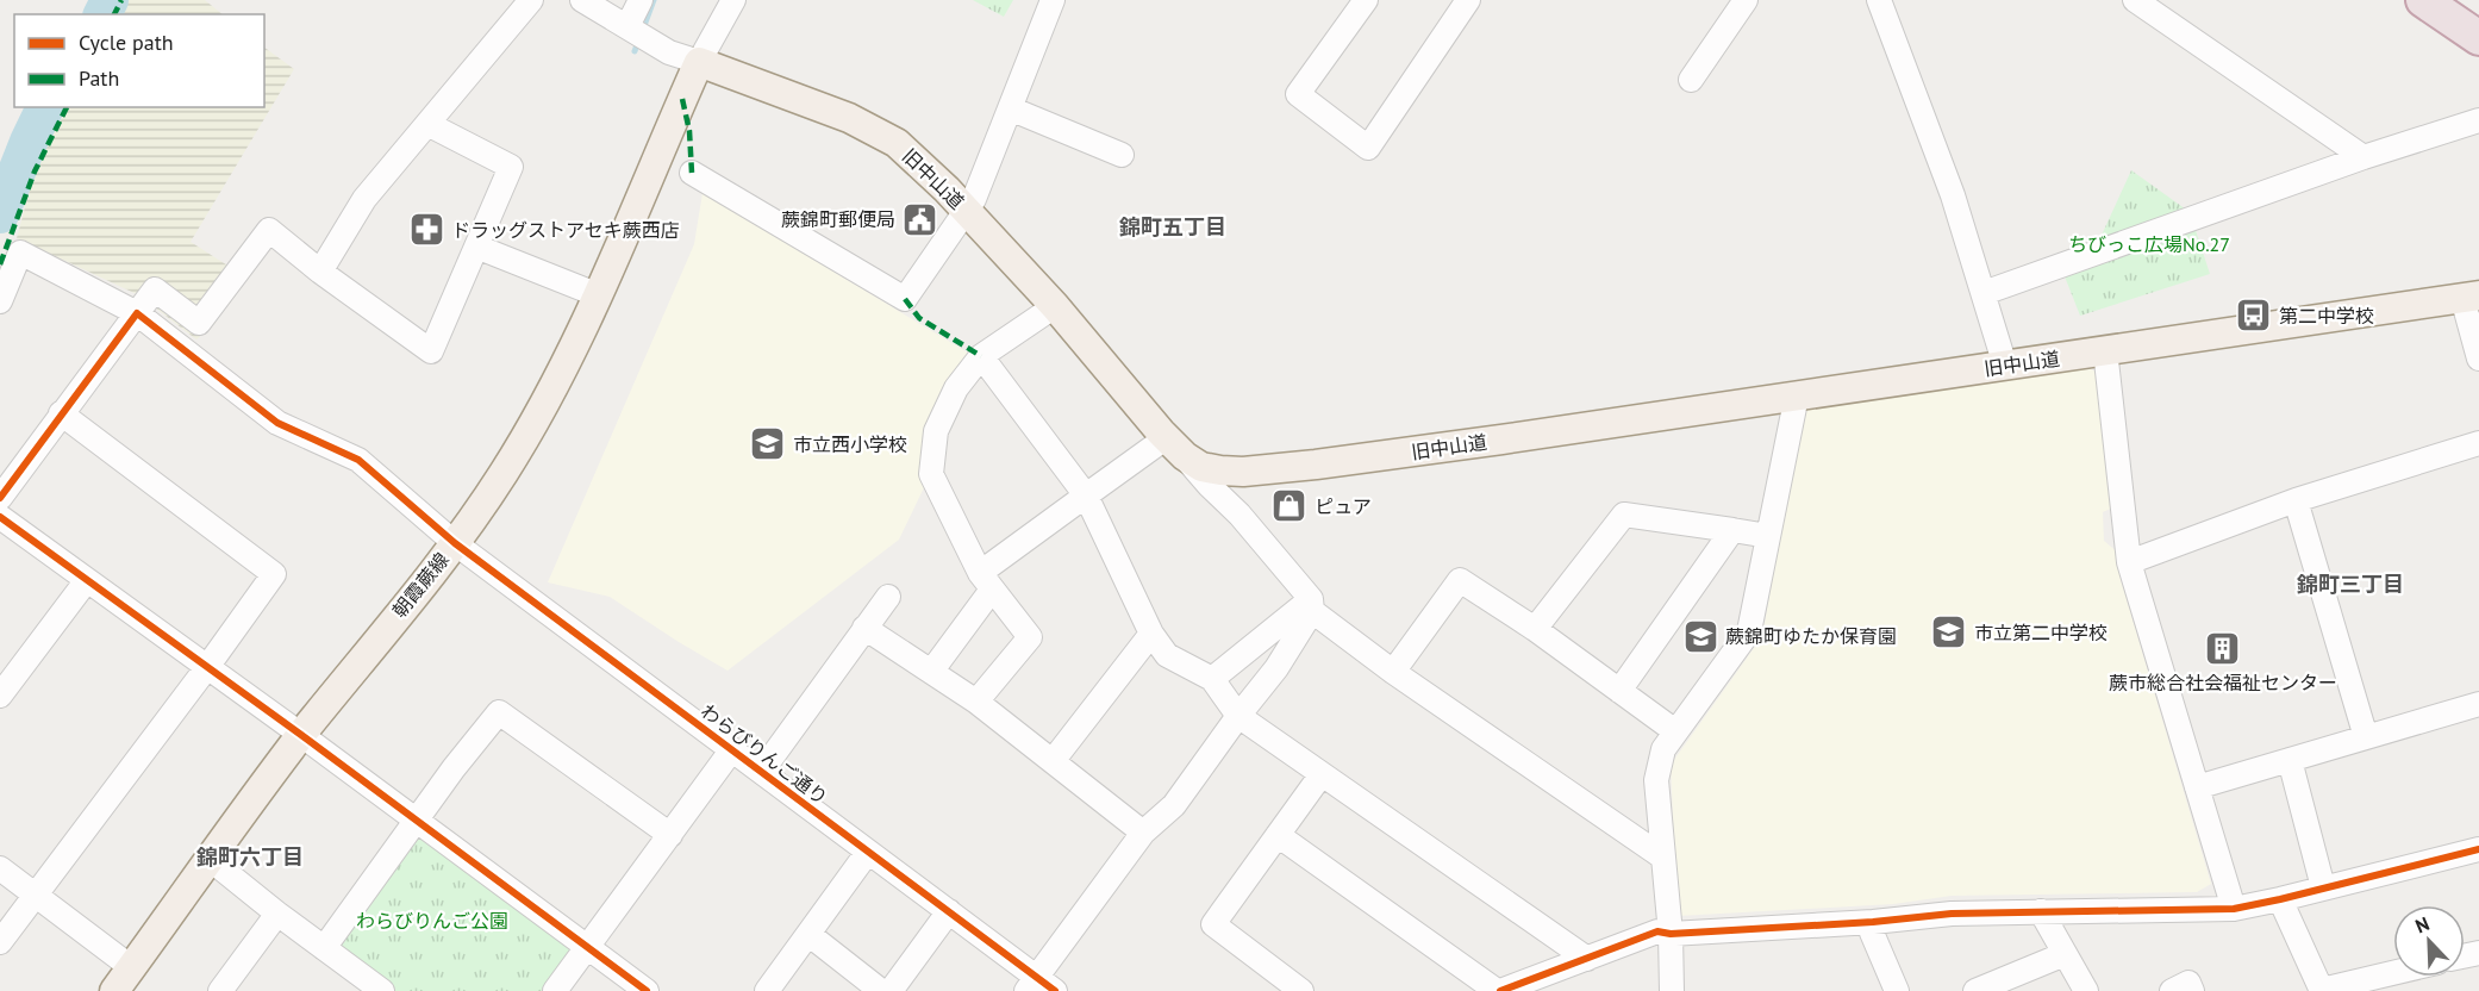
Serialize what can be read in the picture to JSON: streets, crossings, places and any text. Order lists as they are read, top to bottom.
{
  "streets": {
    "main road": ["旧中山道", "朝霞蕨線"],
    "street": ["わらびりんご通り"]
  },
  "crossings": [
    ["旧中山道", "朝霞蕨線"],
    ["朝霞蕨線", "わらびりんご通り"]
  ],
  "districts": ["錦町五丁目", "錦町三丁目", "錦町六丁目"],
  "parks": ["ちびっこ広場No.27", "わらびりんご公園"],
  "places": {
    "public building": ["蕨錦町郵便局"],
    "pharmacy": ["ドラッグストアセキ蕨西店"],
    "bus stop": ["第二中学校"],
    "school or university": ["市立西小学校", "市立第二中学校", "蕨錦町ゆたか保育園"],
    "shop": ["ピュア"],
    "building": ["蕨市総合社会福祉センター"]
  },
  "legend": ["Cycle path", "Path"],
  "north": "top left"
}
